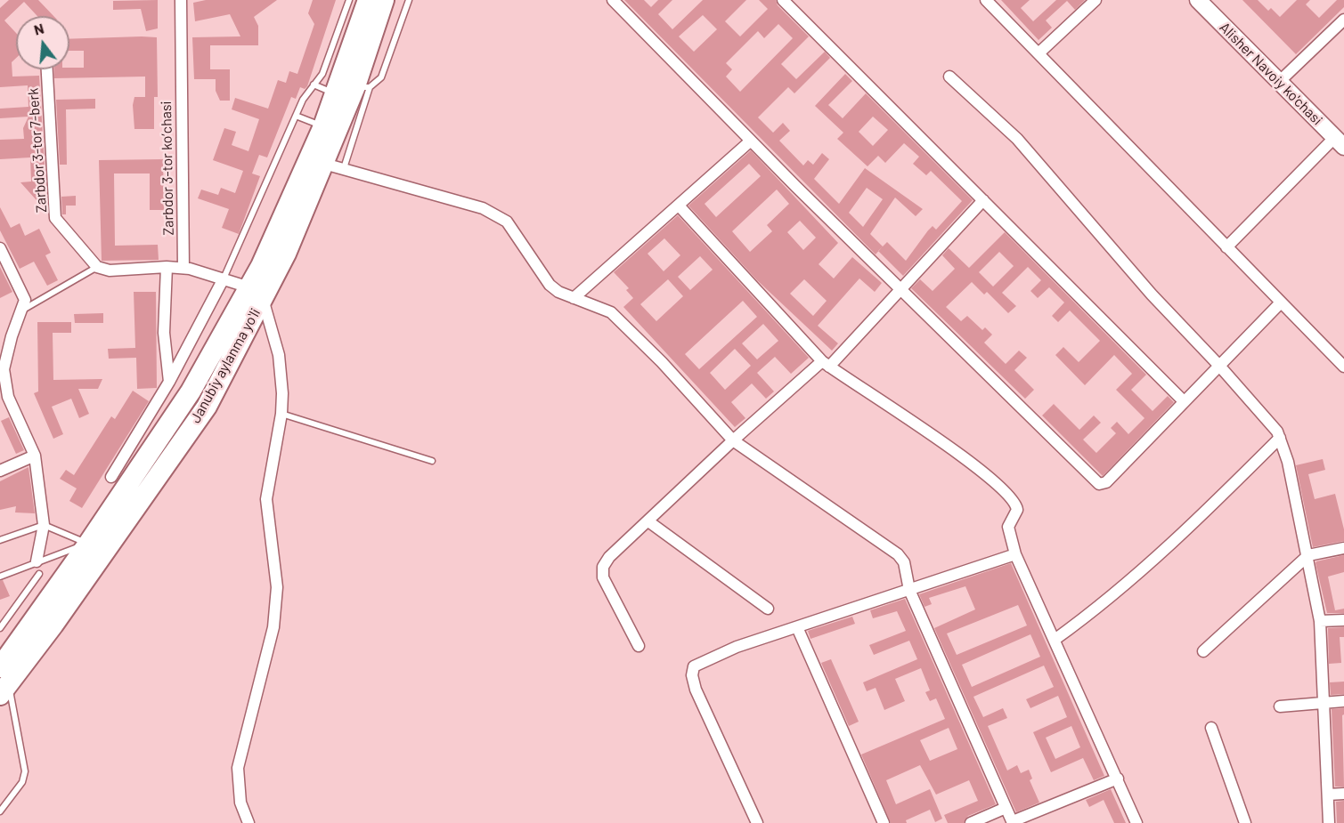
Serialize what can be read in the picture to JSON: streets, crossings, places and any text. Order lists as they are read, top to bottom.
{
  "streets": {
    "highway": ["Janubiy aylanma yoʻli"],
    "main road": ["Alisher Navoiy ko'chasi"],
    "street": ["Zarbdor 3-tor 7-berk", "Zarbdor 3-tor koʼchasi"]
  },
  "north": "top"
}
